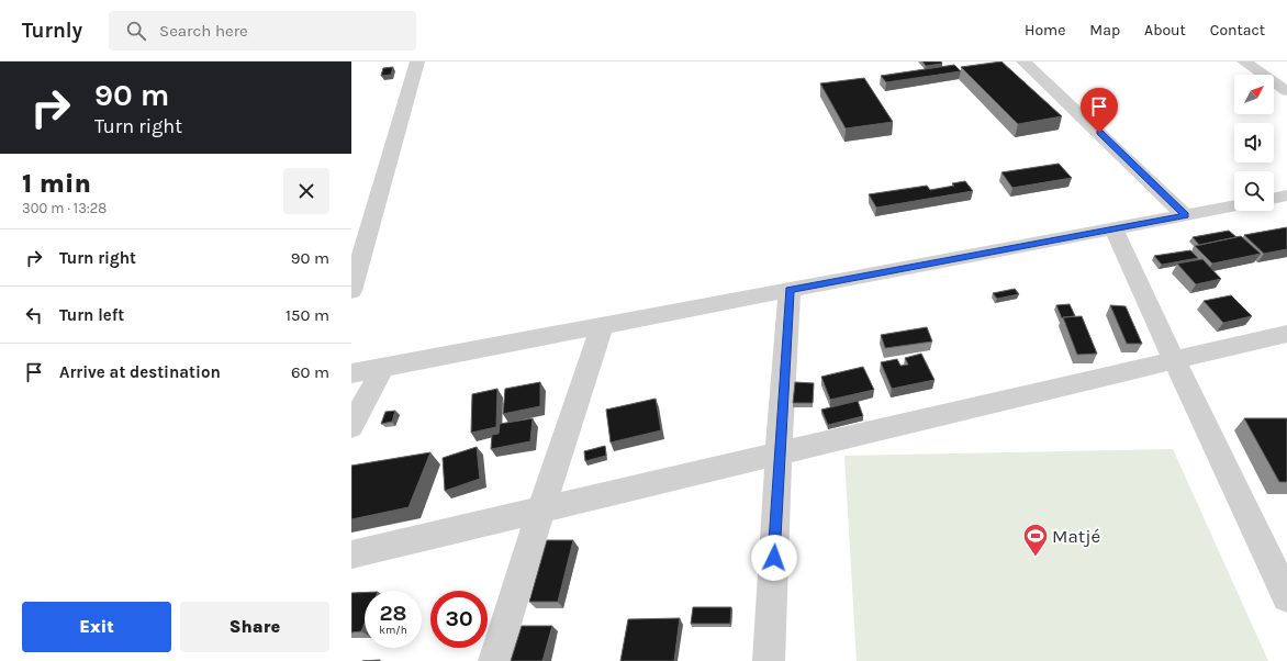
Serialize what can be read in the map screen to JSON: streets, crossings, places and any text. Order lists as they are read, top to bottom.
{
  "places": {
    "sports": ["Matjé"]
  },
  "north": "top right",
  "page": {
    "header": "Turnly",
    "search": "Search here",
    "nav": [
      "Home",
      "Map",
      "About",
      "Contact"
    ],
    "turn": ["90 m", "Turn right"],
    "heading": ["1 min", "300 m · 13:28"],
    "list": [
      {
        "name": "Turn right",
        "value": "90 m"
      },
      {
        "name": "Turn left",
        "value": "150 m"
      },
      {
        "name": "Arrive at destination",
        "value": "60 m"
      }
    ],
    "speed": "28 km/h",
    "limit": "30",
    "buttons": ["Exit", "Share"]
  }
}
